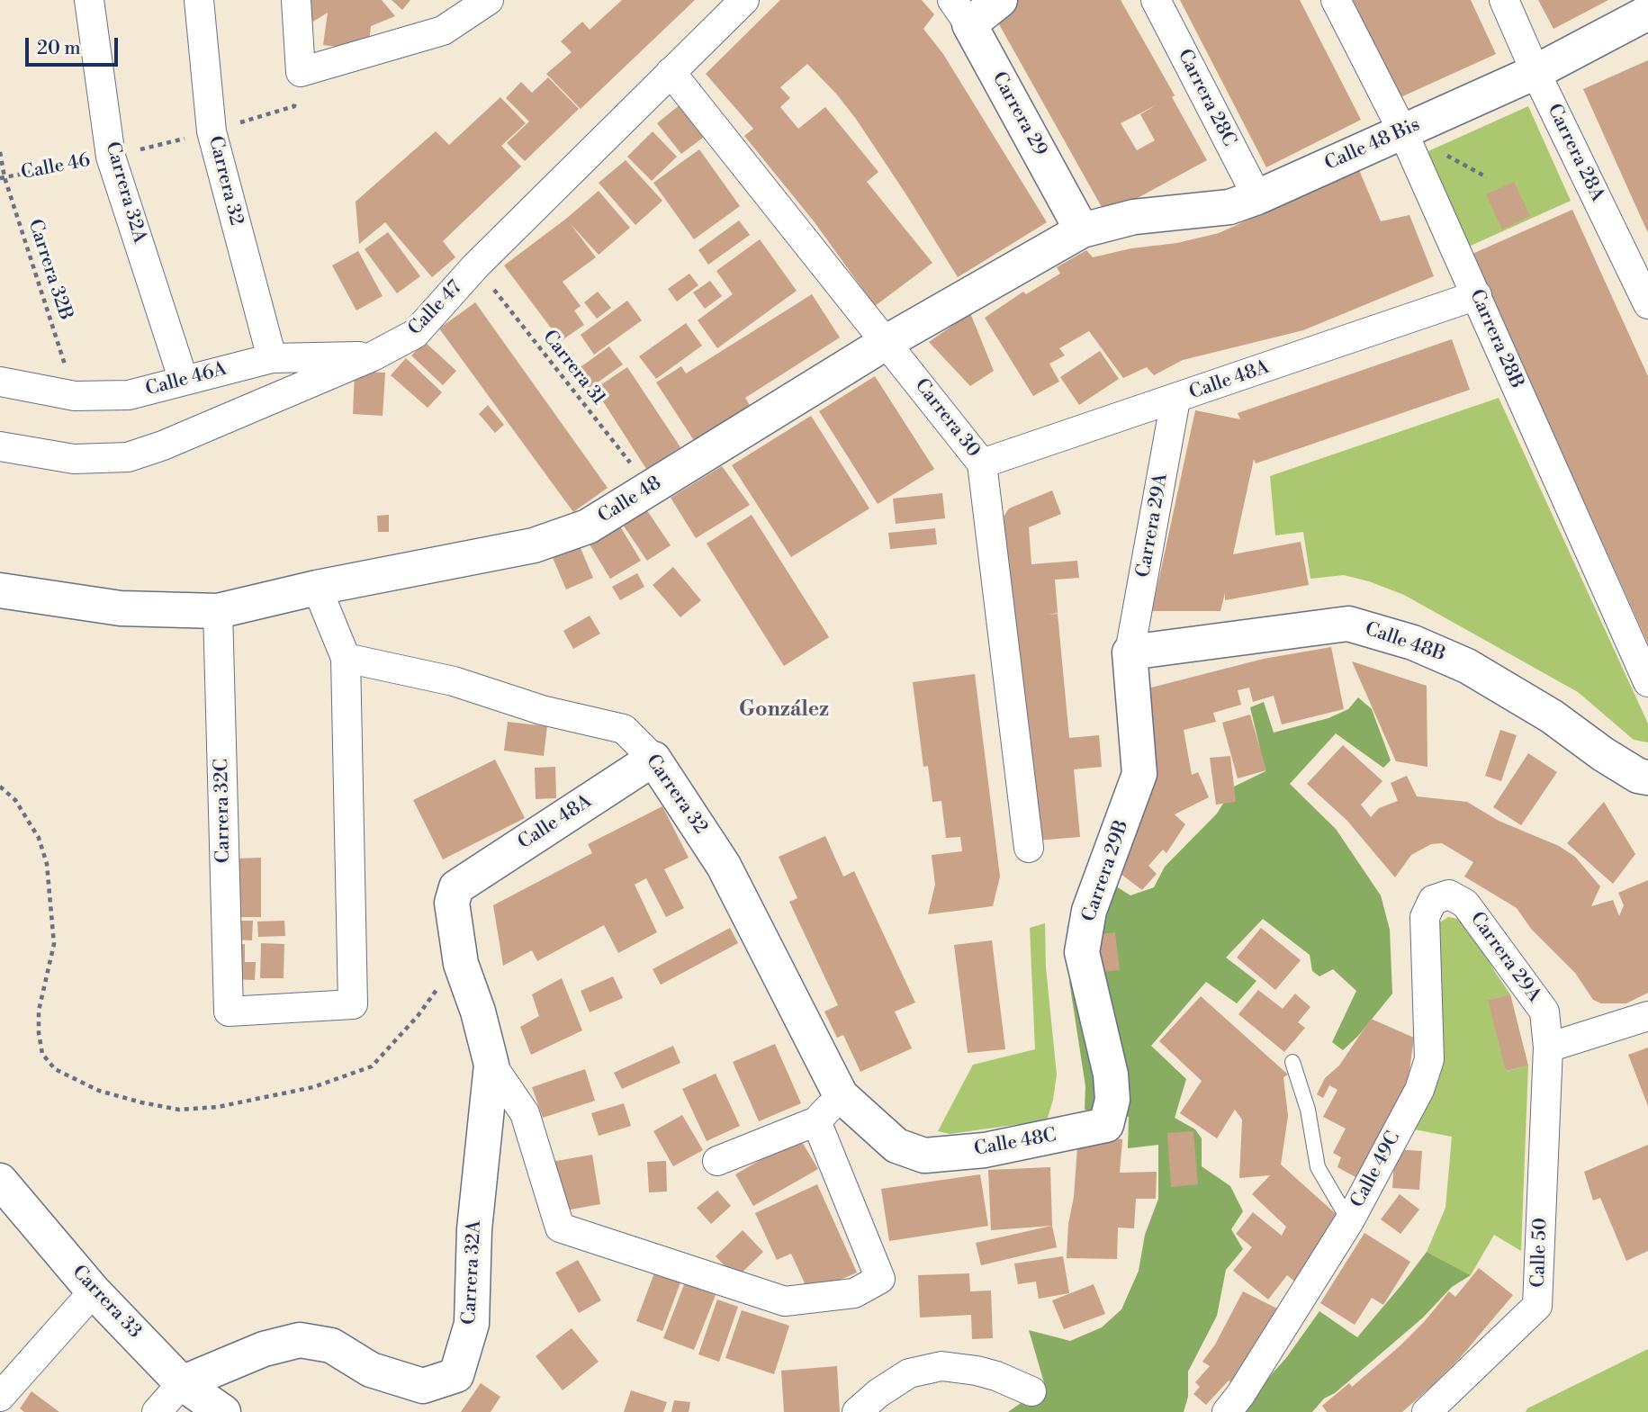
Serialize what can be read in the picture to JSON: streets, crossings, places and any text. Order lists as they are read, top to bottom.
{
  "streets": {
    "street": [
      "Carrera 28C",
      "Carrera 29",
      "Calle 48 Bis",
      "Carrera 28A",
      "Carrera 32",
      "Carrera 32A",
      "Calle 47",
      "Carrera 28B",
      "Calle 46A",
      "Calle 48A",
      "Carrera 30",
      "Calle 48",
      "Carrera 29A",
      "Calle 48B",
      "Carrera 32C",
      "Carrera 29B",
      "Calle 48C",
      "Calle 49C",
      "Calle 50",
      "Carrera 33"
    ],
    "path": ["Calle 46", "Carrera 32B", "Carrera 31"]
  },
  "crossings": [
    ["Carrera 28C", "Calle 48 Bis"],
    ["Carrera 29", "Calle 48 Bis"],
    ["Carrera 29", "Calle 48"],
    ["Calle 48 Bis", "Carrera 28A"],
    ["Calle 48 Bis", "Carrera 28B"],
    ["Calle 48 Bis", "Calle 48"],
    ["Calle 46", "Carrera 32"],
    ["Calle 46", "Carrera 32A"],
    ["Calle 46", "Carrera 32B"],
    ["Carrera 32", "Calle 46A"],
    ["Carrera 32", "Calle 48A"],
    ["Carrera 32", "Carrera 32C"],
    ["Carrera 32", "Calle 48C"],
    ["Carrera 32A", "Calle 46A"],
    ["Carrera 32A", "Calle 48A"],
    ["Carrera 32A", "Carrera 33"],
    ["Carrera 32B", "Calle 46A"],
    ["Calle 47", "Carrera 31"],
    ["Calle 47", "Calle 46A"],
    ["Calle 47", "Carrera 30"],
    ["Carrera 28B", "Calle 48A"],
    ["Carrera 31", "Calle 48"],
    ["Calle 48A", "Carrera 30"],
    ["Calle 48A", "Carrera 29A"],
    ["Carrera 30", "Calle 48"],
    ["Calle 48", "Carrera 32C"],
    ["Carrera 29A", "Calle 48B"],
    ["Carrera 29A", "Carrera 29B"],
    ["Carrera 29A", "Calle 49C"],
    ["Carrera 29A", "Calle 50"],
    ["Calle 48B", "Carrera 29B"],
    ["Carrera 29B", "Calle 48C"]
  ],
  "districts": ["González"],
  "scale_bar": "20 m"
}
